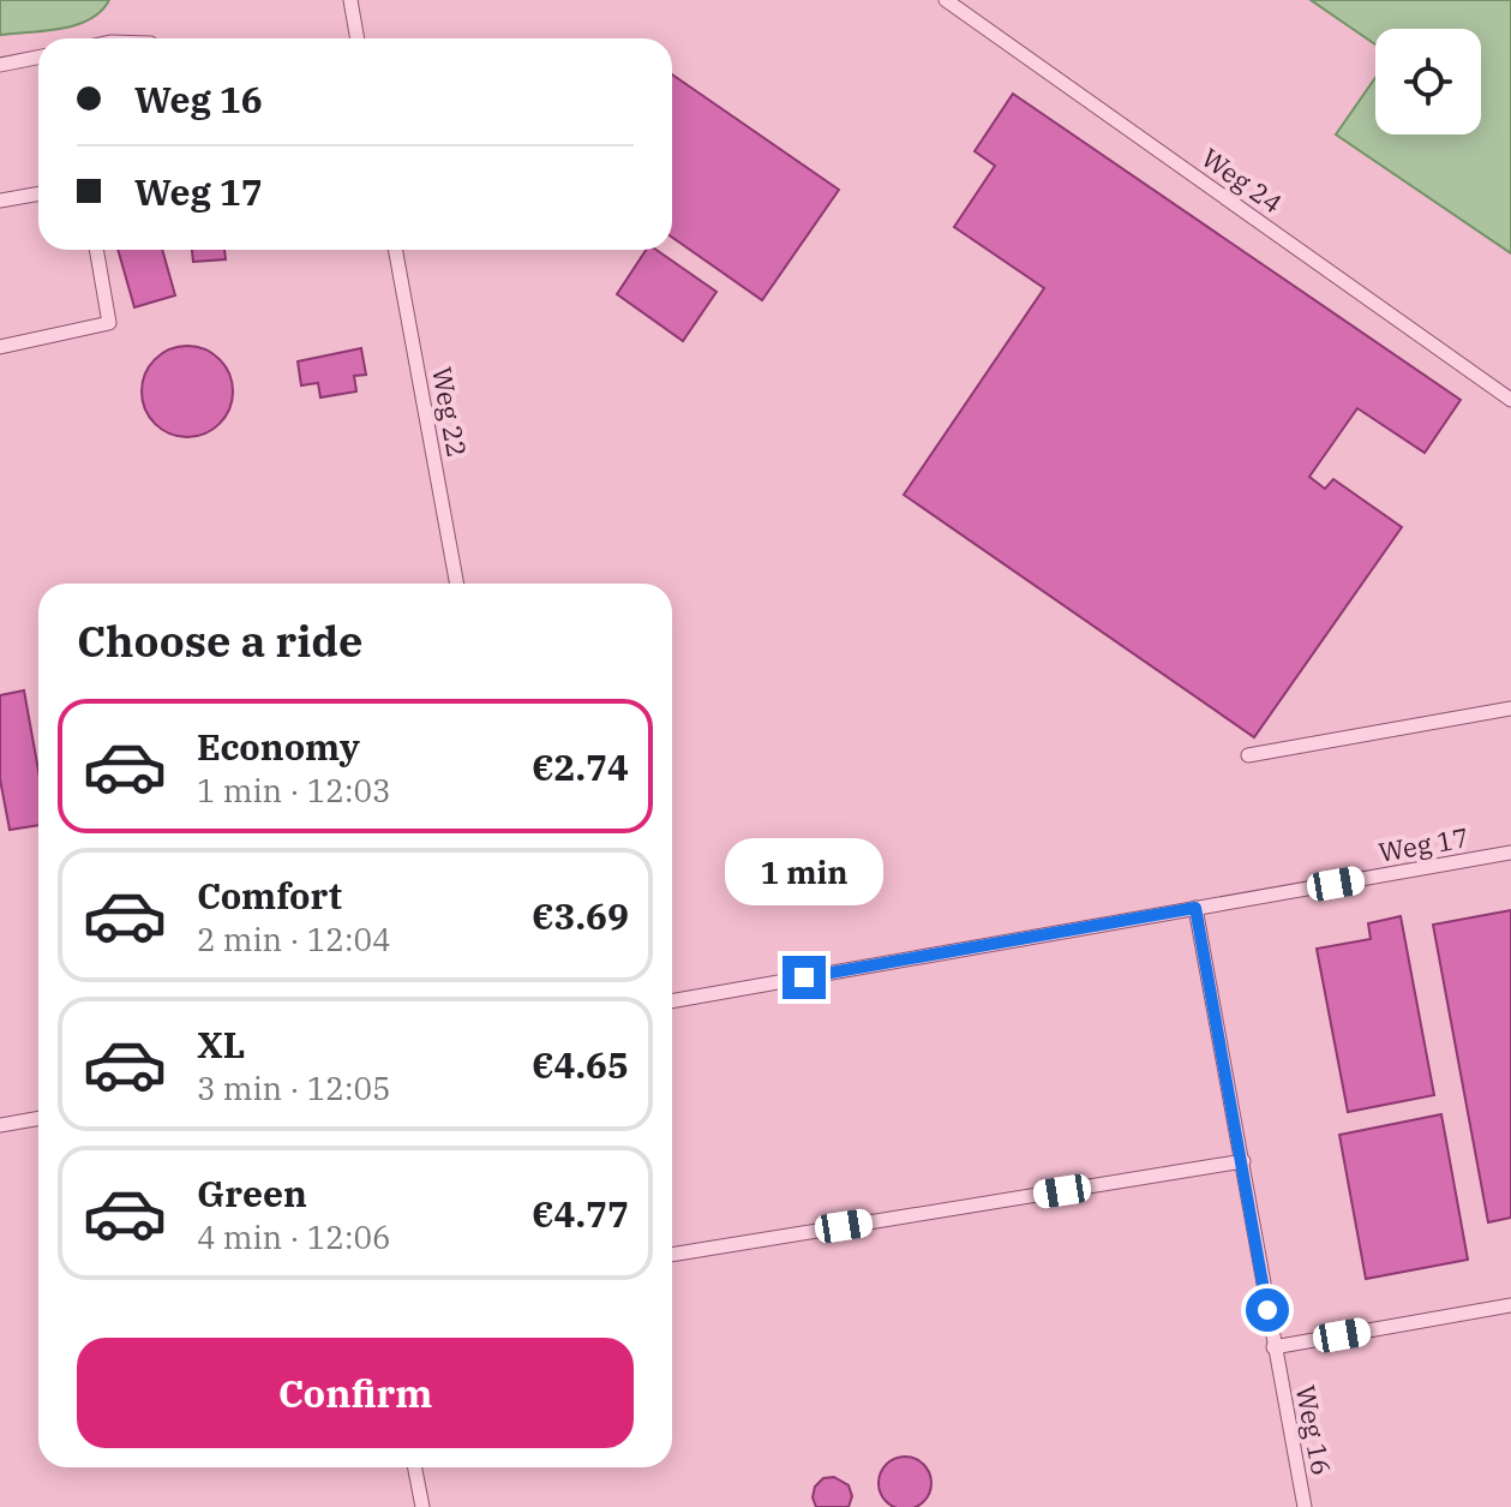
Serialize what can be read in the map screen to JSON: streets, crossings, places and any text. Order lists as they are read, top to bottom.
{
  "streets": {
    "lane": [
      "Weg 24",
      "Weg 22",
      "Weg 17",
      "Weg 16"
    ]
  },
  "crossings": [
    ["Weg 17", "Weg 16"]
  ],
  "page": {
    "banner": ["Weg 16", "Weg 17"],
    "heading": "Choose a ride",
    "list": [
      {
        "name": "Economy",
        "note": "1 min · 12:03",
        "value": "€2.74"
      },
      {
        "name": "Comfort",
        "note": "2 min · 12:04",
        "value": "€3.69"
      },
      {
        "name": "XL",
        "note": "3 min · 12:05",
        "value": "€4.65"
      },
      {
        "name": "Green",
        "note": "4 min · 12:06",
        "value": "€4.77"
      }
    ],
    "bubble": "1 min",
    "buttons": "Confirm"
  }
}
